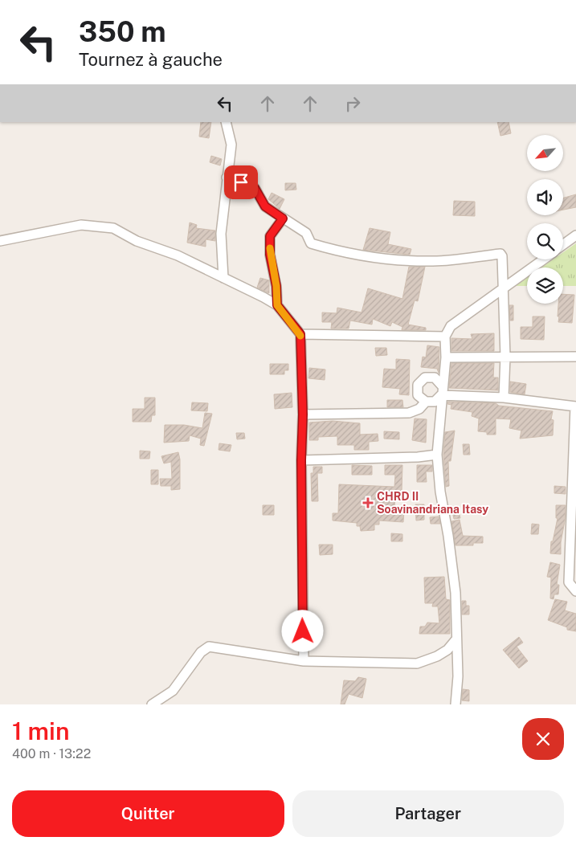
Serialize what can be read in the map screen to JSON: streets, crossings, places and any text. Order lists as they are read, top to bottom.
{
  "places": {
    "health": ["CHRD II Soavinandriana Itasy"]
  },
  "north": "bottom left",
  "page": {
    "turn": ["350 m", "Tournez à gauche"],
    "heading": ["1 min", "400 m · 13:22"],
    "buttons": ["Quitter", "Partager"]
  }
}
